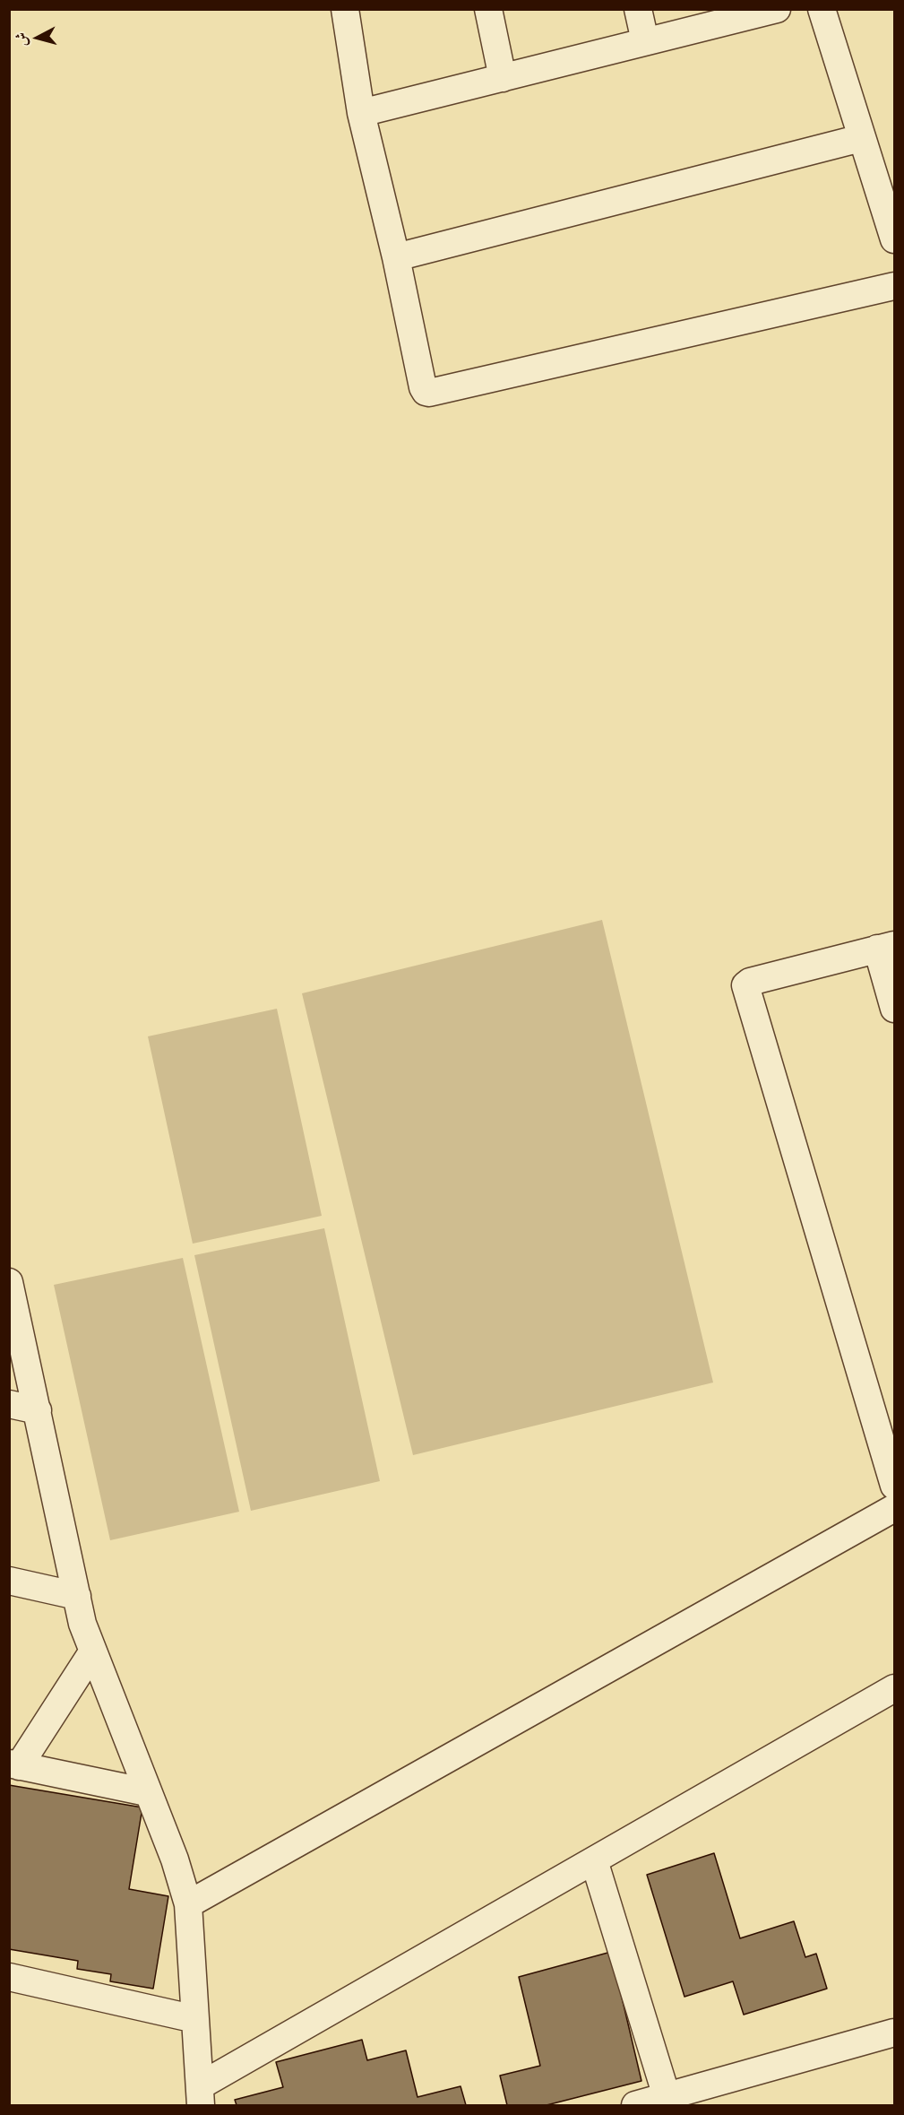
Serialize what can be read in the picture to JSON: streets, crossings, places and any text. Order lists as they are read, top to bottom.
{
  "north": "left"
}
